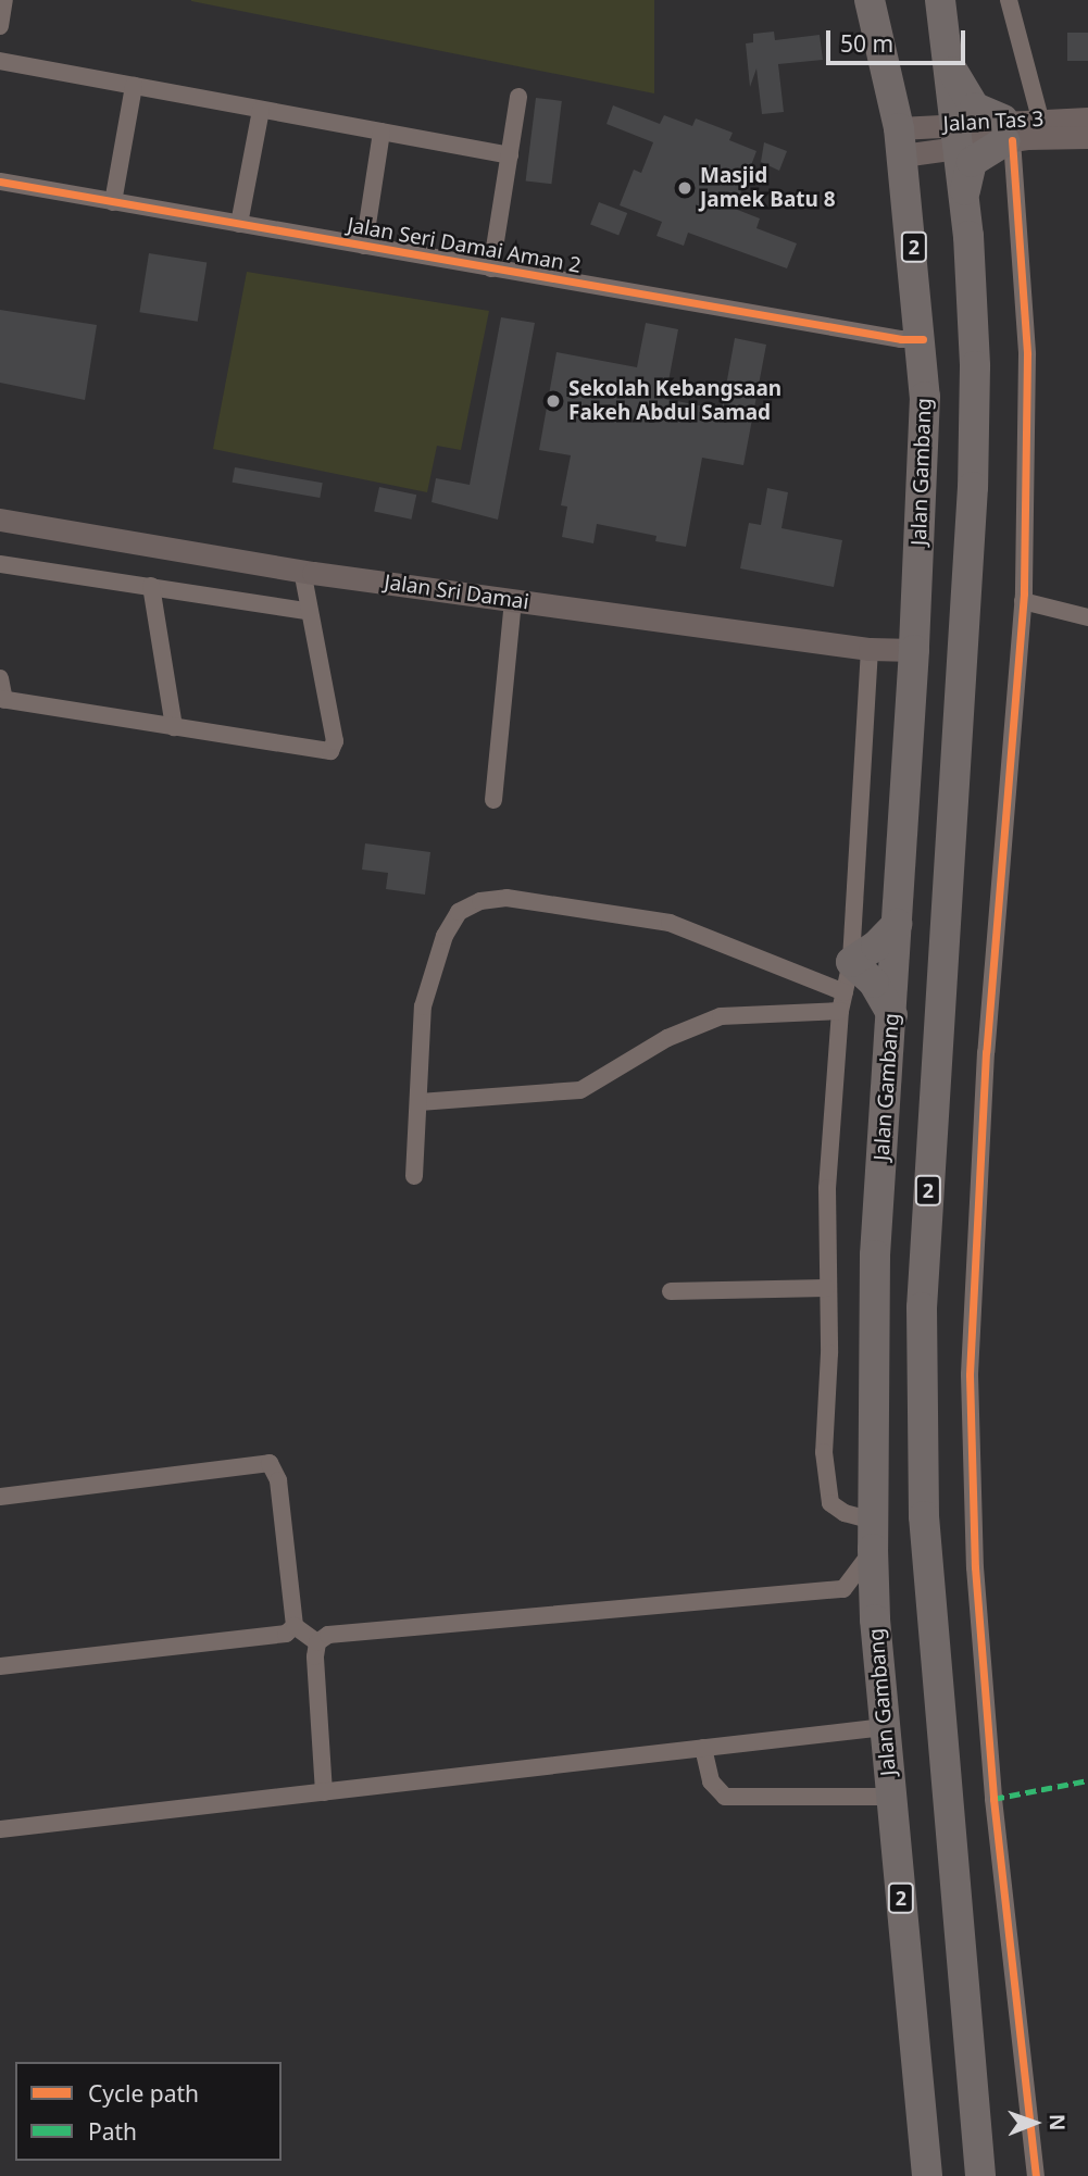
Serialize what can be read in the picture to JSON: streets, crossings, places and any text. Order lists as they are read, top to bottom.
{
  "streets": {
    "highway": ["2", "Jalan Gambang"],
    "street": ["Jalan Tas 3", "Jalan Seri Damai Aman 2", "Jalan Sri Damai"]
  },
  "crossings": [
    ["Jalan Tas 3", "2"],
    ["Jalan Tas 3", "Jalan Gambang"],
    ["Jalan Seri Damai Aman 2", "Jalan Gambang"],
    ["Jalan Gambang", "Jalan Sri Damai"]
  ],
  "places": ["Masjid Jamek Batu 8", "Sekolah Kebangsaan Fakeh Abdul Samad"],
  "legend": ["Cycle path", "Path"],
  "scale_bar": "50 m",
  "north": "right"
}
